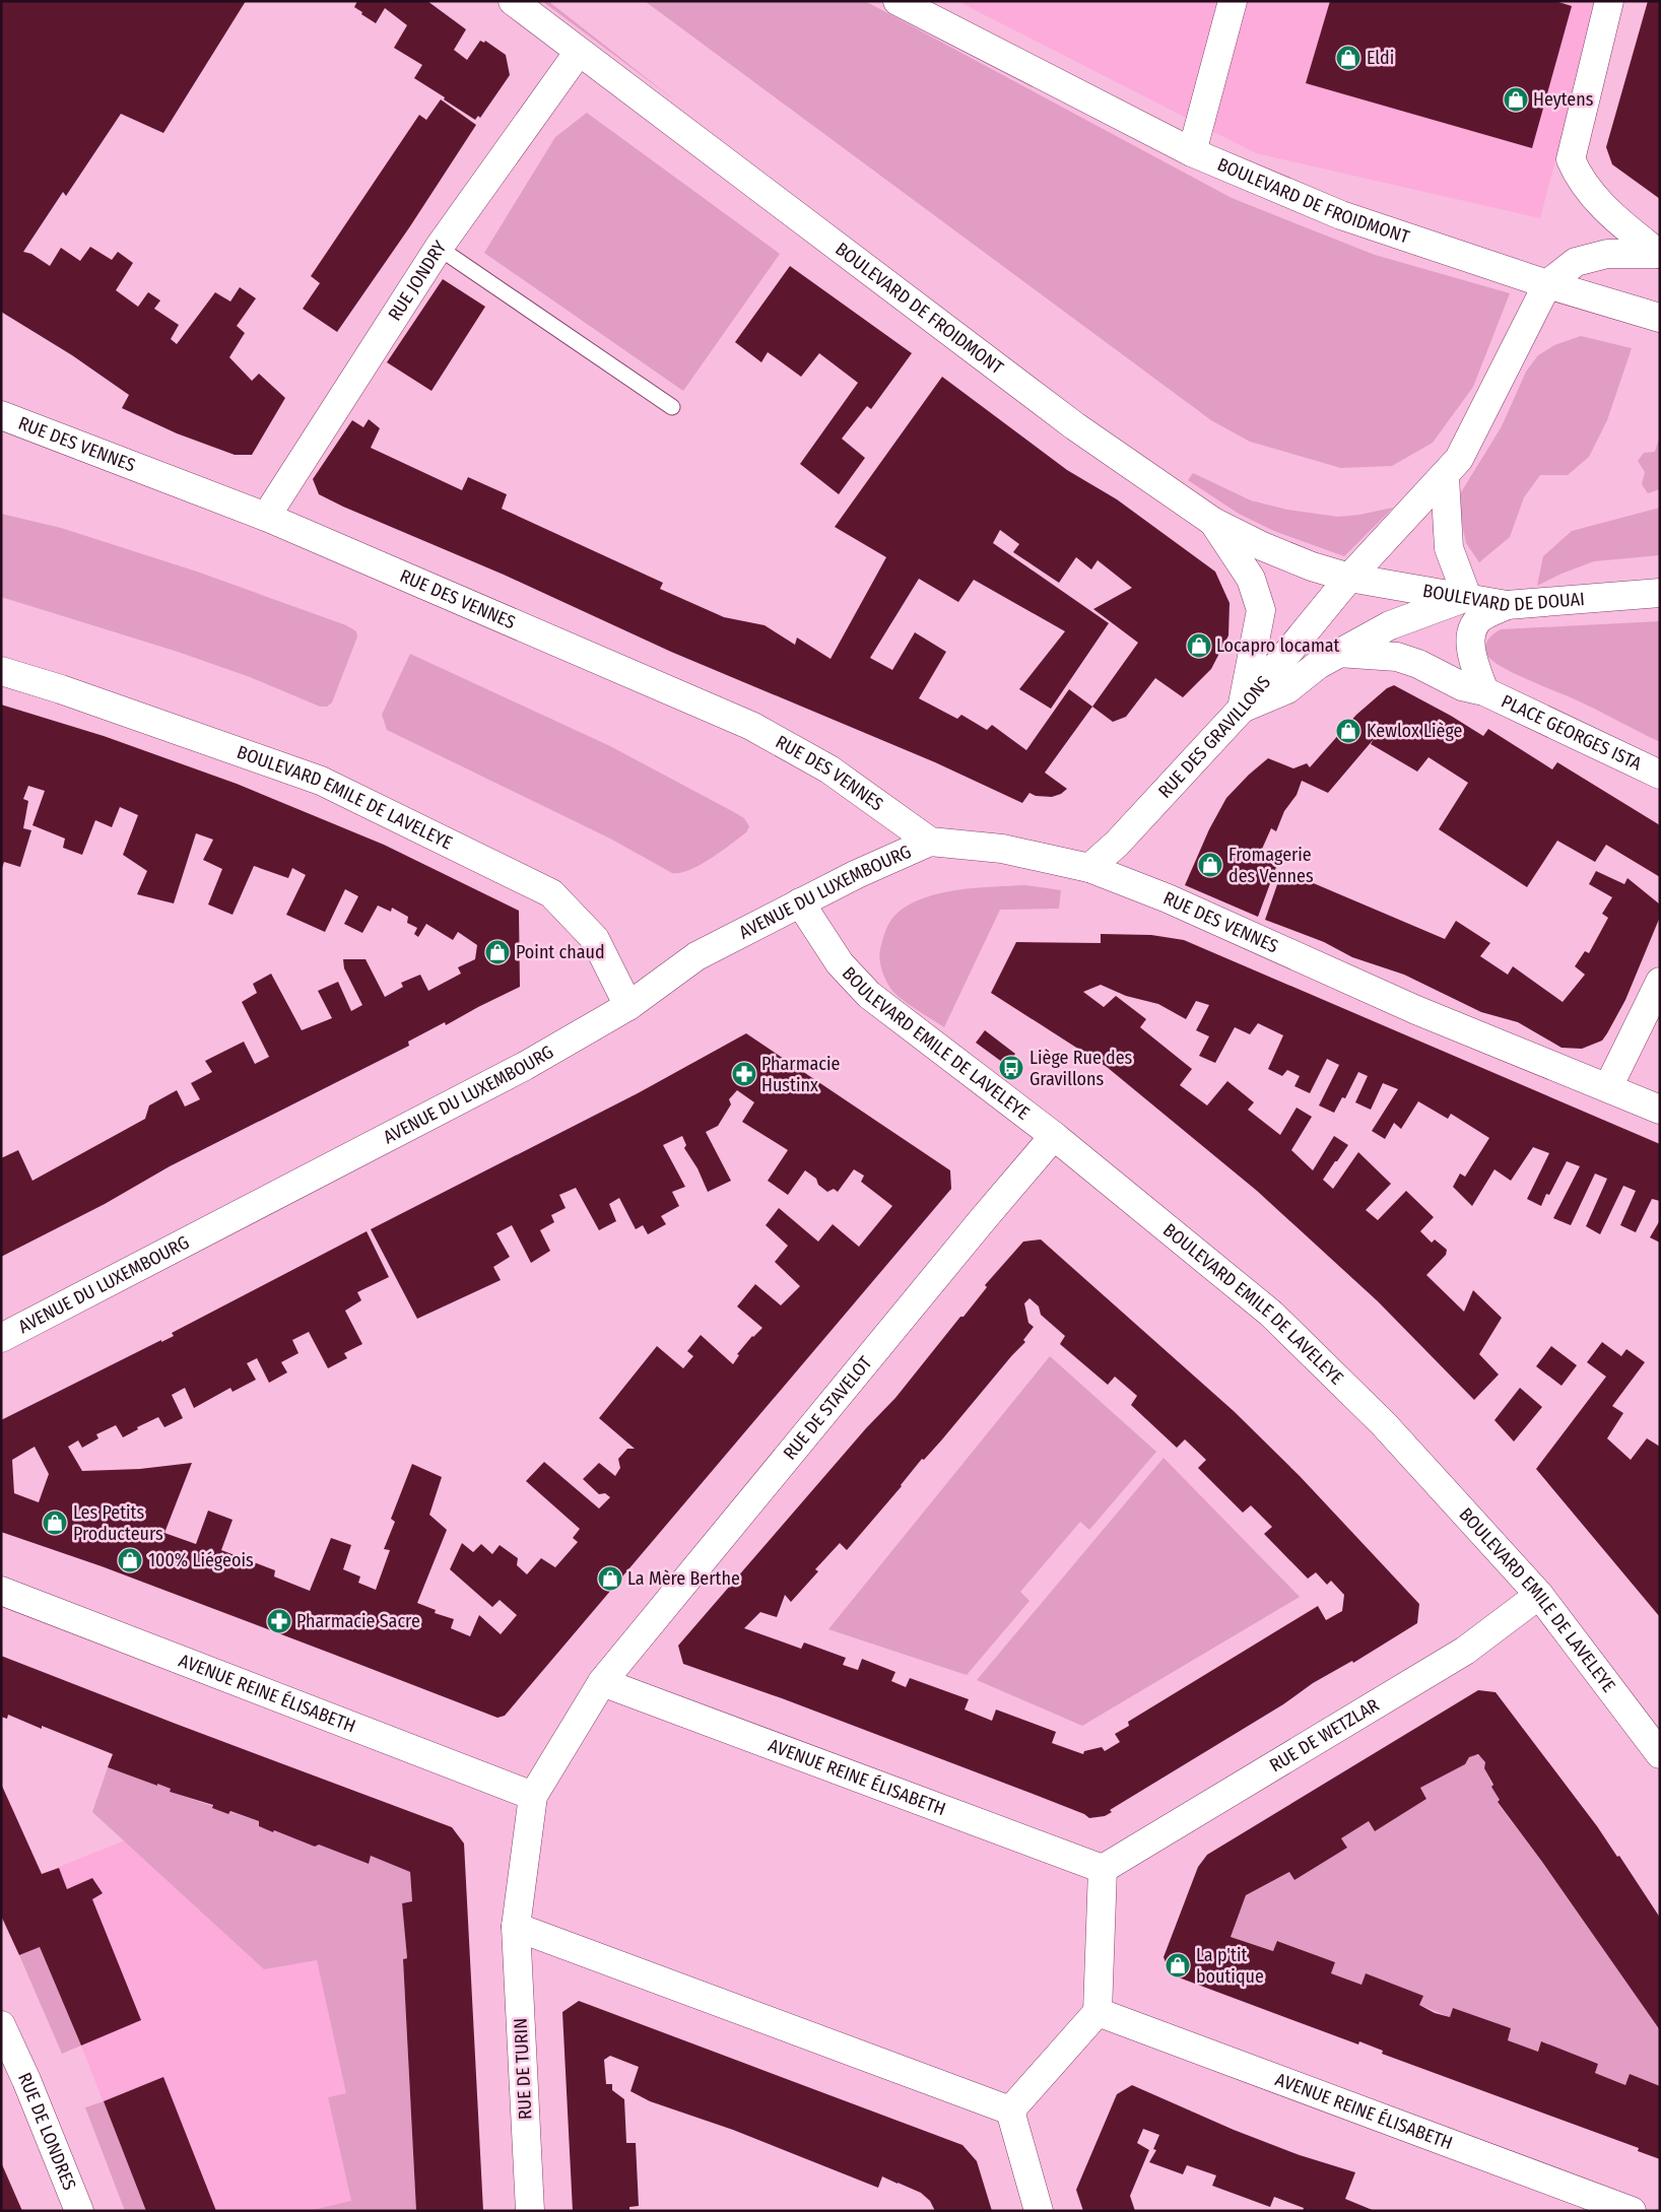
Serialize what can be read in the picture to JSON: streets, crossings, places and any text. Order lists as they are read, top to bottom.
{
  "streets": {
    "street": [
      "BOULEVARD DE FROIDMONT",
      "RUE JONDRY",
      "RUE DES VENNES",
      "BOULEVARD DE DOUAI",
      "PLACE GEORGES ISTA",
      "RUE DES GRAVILLONS",
      "BOULEVARD EMILE DE LAVELEYE",
      "AVENUE DU LUXEMBOURG",
      "RUE DE STAVELOT",
      "AVENUE REINE ÉLISABETH",
      "RUE DE WETZLAR",
      "RUE DE TURIN",
      "RUE DE LONDRES"
    ]
  },
  "crossings": [
    ["BOULEVARD DE FROIDMONT", "RUE JONDRY"],
    ["BOULEVARD DE FROIDMONT", "BOULEVARD DE DOUAI"],
    ["BOULEVARD DE FROIDMONT", "RUE DES GRAVILLONS"],
    ["RUE JONDRY", "RUE DES VENNES"],
    ["RUE DES VENNES", "RUE DES GRAVILLONS"],
    ["RUE DES VENNES", "AVENUE DU LUXEMBOURG"],
    ["BOULEVARD DE DOUAI", "PLACE GEORGES ISTA"],
    ["BOULEVARD DE DOUAI", "RUE DES GRAVILLONS"],
    ["BOULEVARD EMILE DE LAVELEYE", "AVENUE DU LUXEMBOURG"],
    ["BOULEVARD EMILE DE LAVELEYE", "RUE DE STAVELOT"],
    ["BOULEVARD EMILE DE LAVELEYE", "RUE DE WETZLAR"],
    ["RUE DE STAVELOT", "AVENUE REINE ÉLISABETH"],
    ["AVENUE REINE ÉLISABETH", "RUE DE WETZLAR"]
  ],
  "places": {
    "shop": [
      "Eldi",
      "Heytens",
      "Locapro locamat",
      "Kewlox Liège",
      "Fromagerie des Vennes",
      "Point chaud",
      "Les Petits Producteurs",
      "100% Liégeois",
      "La Mère Berthe",
      "La p'tit boutique"
    ],
    "bus stop": ["Liège Rue des Gravillons"],
    "pharmacy": ["Pharmacie Hustinx", "Pharmacie Sacre"]
  }
}
